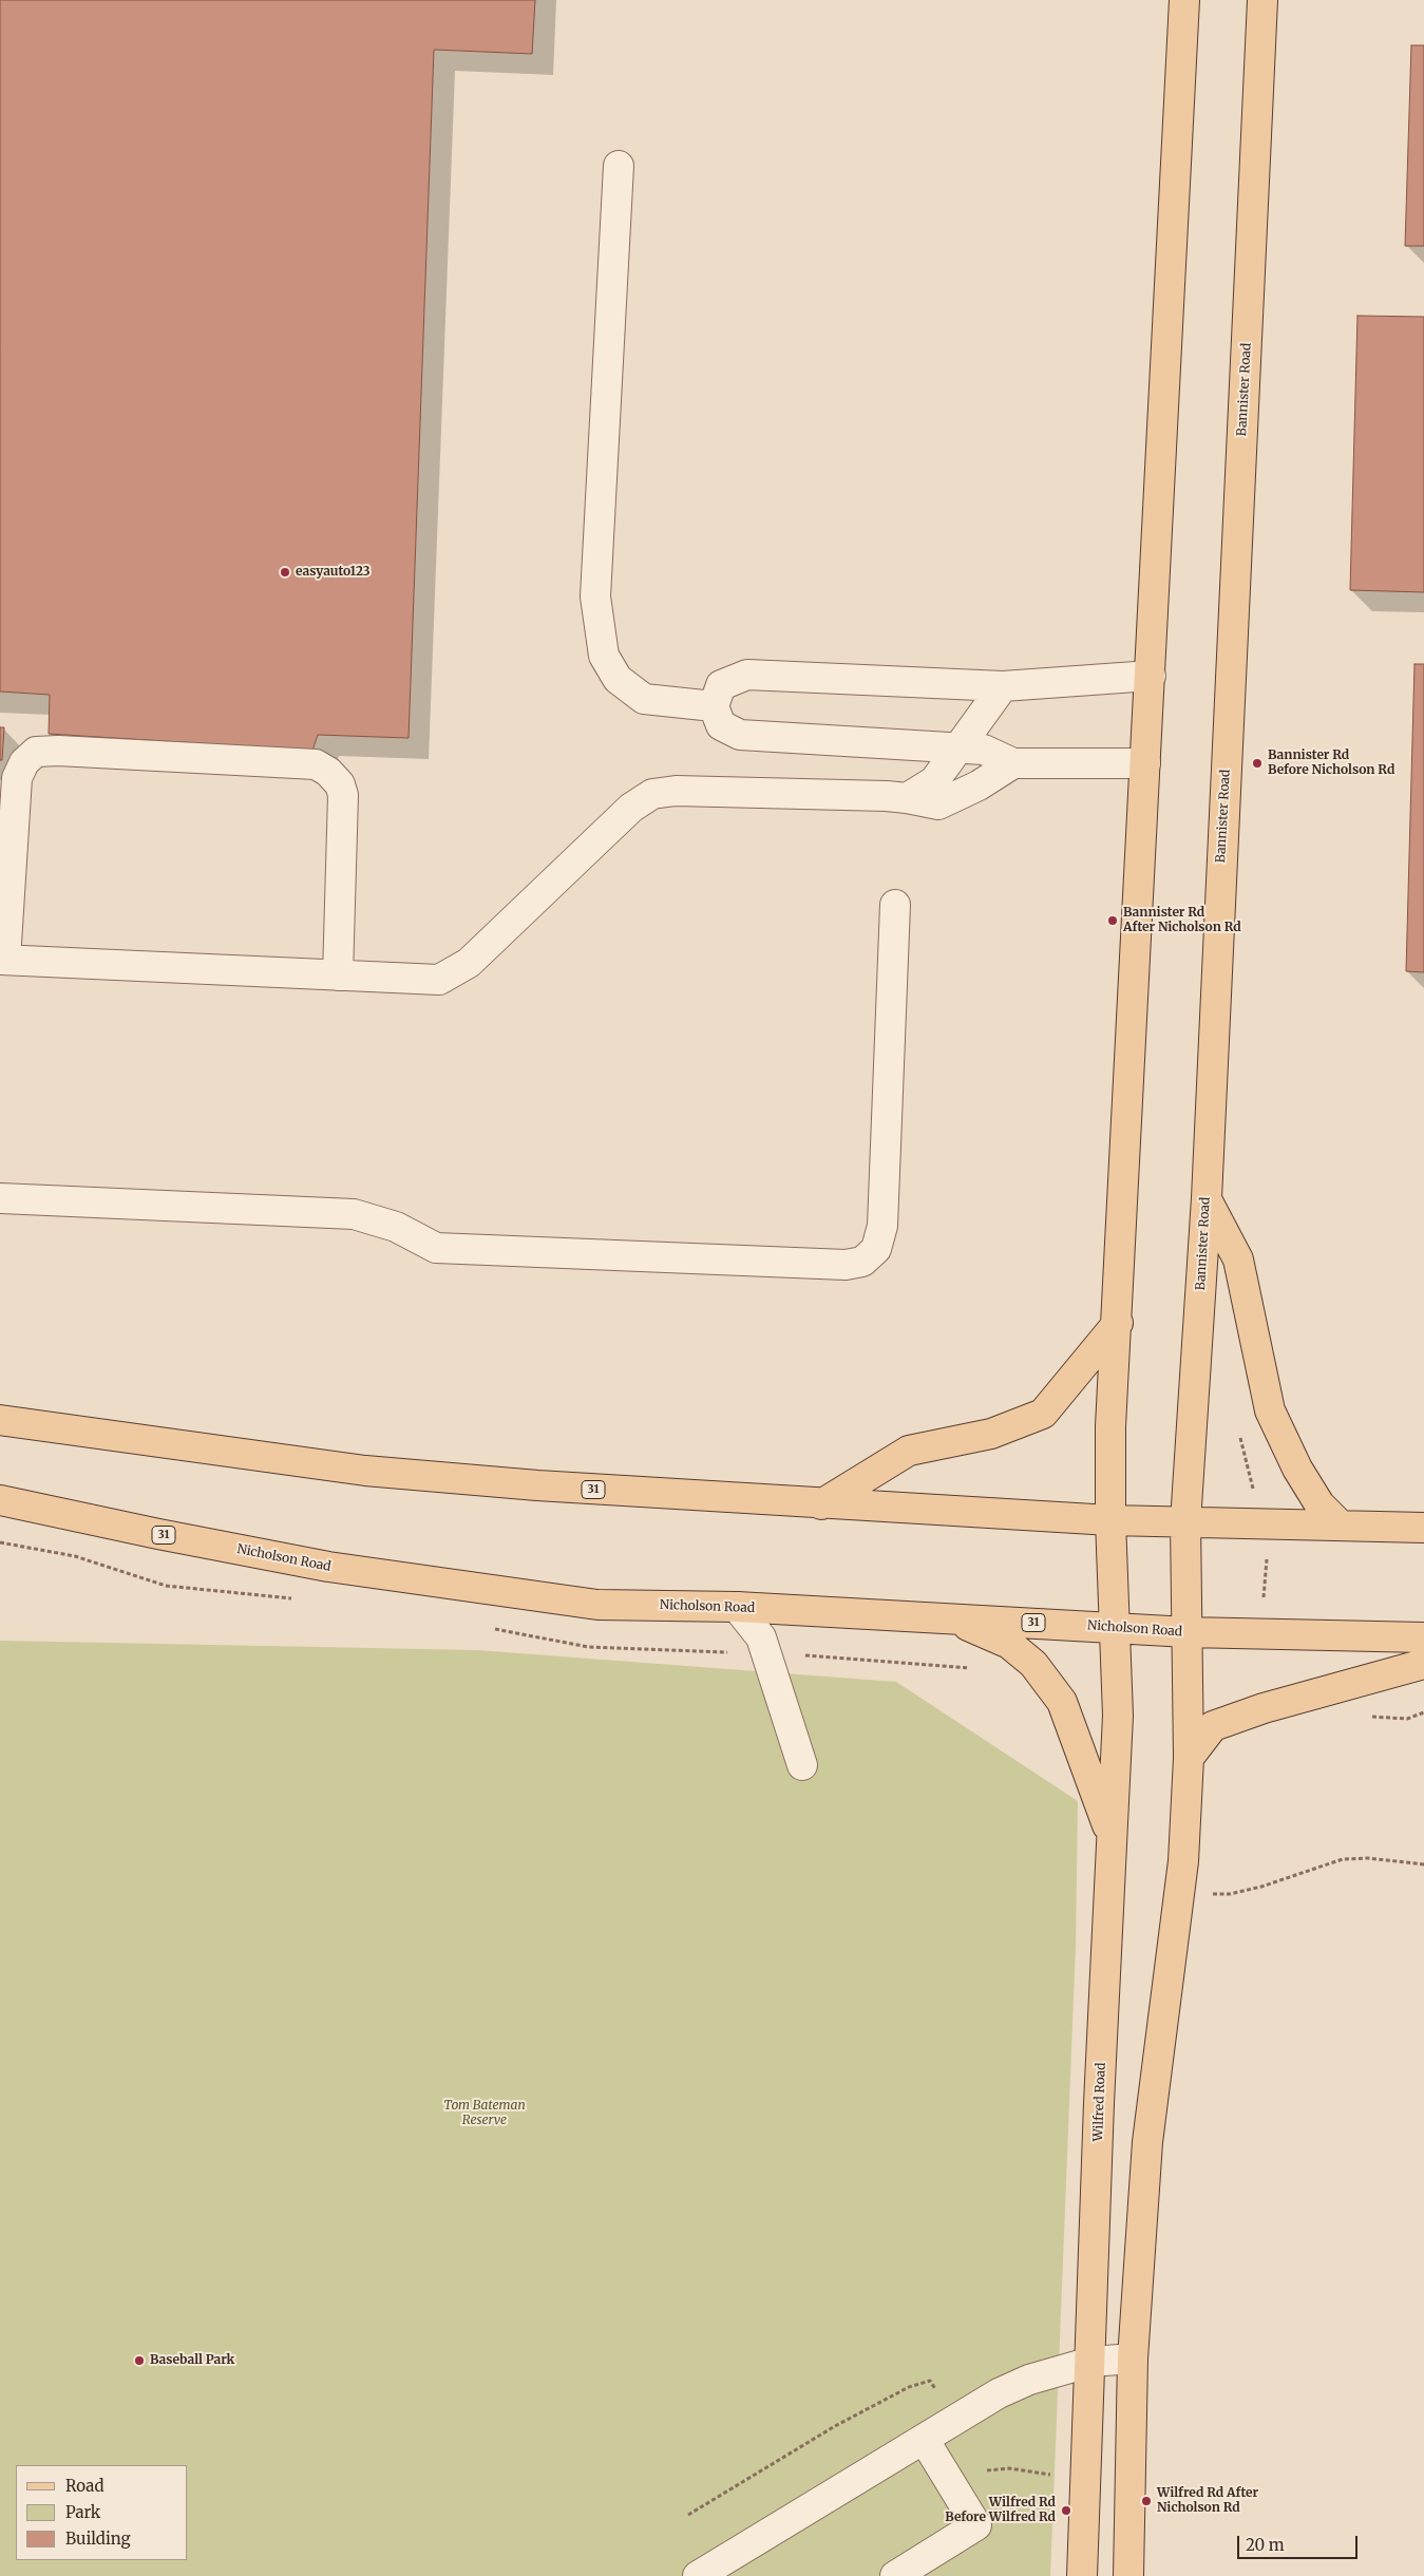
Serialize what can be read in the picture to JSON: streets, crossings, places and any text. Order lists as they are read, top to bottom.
{
  "streets": {
    "main road": [
      "Bannister Road",
      "31",
      "Nicholson Road",
      "Wilfred Road"
    ]
  },
  "crossings": [
    ["Bannister Road", "31"],
    ["Bannister Road", "Nicholson Road"],
    ["Nicholson Road", "Wilfred Road"]
  ],
  "parks": ["Tom Bateman Reserve"],
  "places": [
    "easyauto123",
    "Bannister Rd Before Nicholson Rd",
    "Bannister Rd After Nicholson Rd",
    "Baseball Park",
    "Wilfred Rd After Nicholson Rd",
    "Wilfred Rd Before Wilfred Rd"
  ],
  "legend": ["Road", "Park", "Building"],
  "scale_bar": "20 m"
}
